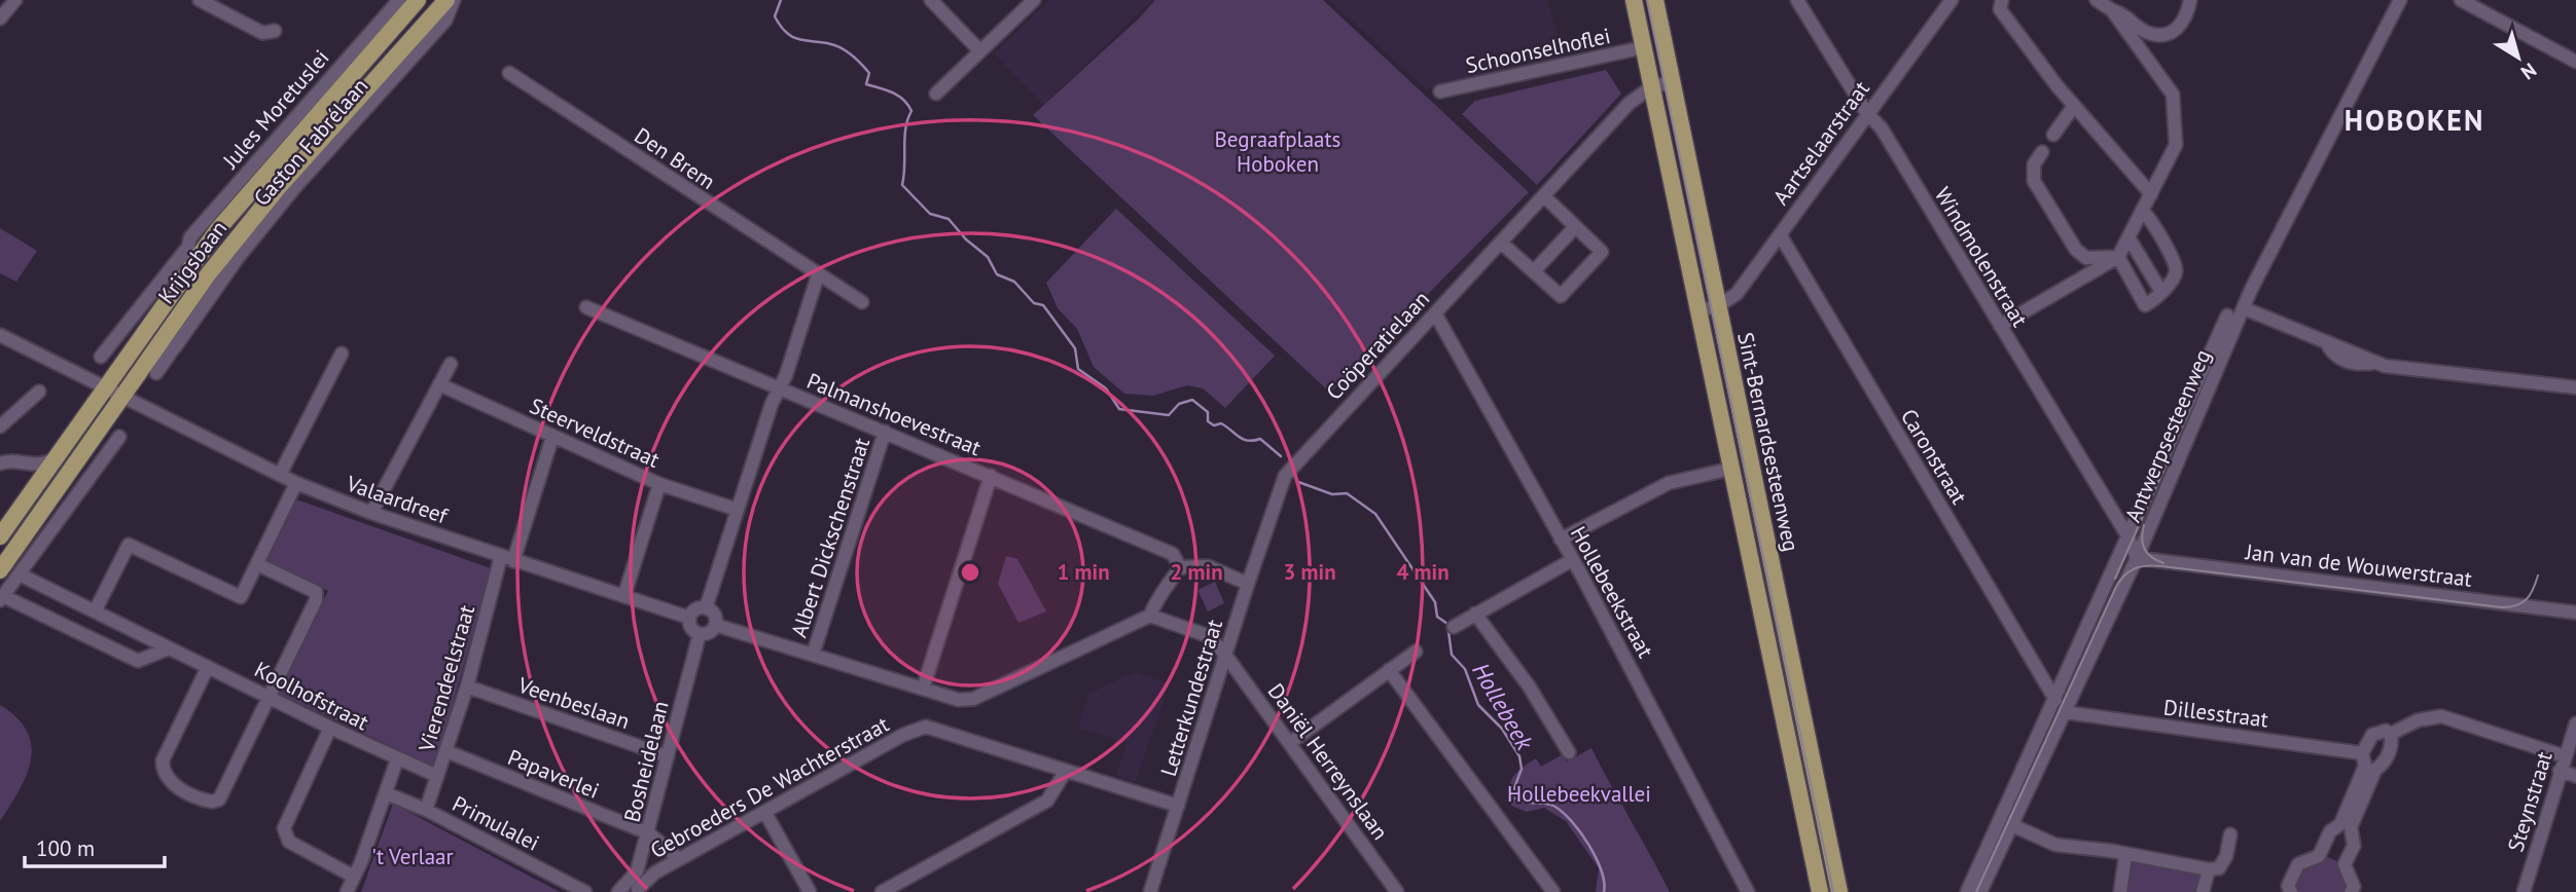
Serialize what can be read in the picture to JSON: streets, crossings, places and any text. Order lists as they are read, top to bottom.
{
  "streets": {
    "main road": ["Krijgsbaan", "Sint-Bernardsesteenweg"],
    "street": [
      "Schoonselhoflei",
      "Jules Moretuslei",
      "Gaston Fabrélaan",
      "Aartselaarstraat",
      "Den Brem",
      "Windmolenstraat",
      "Coöperatielaan",
      "Palmanshoevestraat",
      "Steerveldstraat",
      "Antwerpsesteenweg",
      "Caronstraat",
      "Valaardreef",
      "Albert Dickschenstraat",
      "Jan van de Wouwerstraat",
      "Hollebeekstraat",
      "Vierendeelstraat",
      "Koolhofstraat",
      "Letterkundestraat",
      "Veenbeslaan",
      "Dillesstraat",
      "Bosheidelaan",
      "Daniël Herreynslaan",
      "Papaverlei",
      "Gebroeders De Wachterstraat",
      "Steynstraat",
      "Primulalei"
    ]
  },
  "crossings": [
    ["Schoonselhoflei", "Sint-Bernardsesteenweg"],
    ["Jules Moretuslei", "Krijgsbaan"],
    ["Gaston Fabrélaan", "Krijgsbaan"],
    ["Aartselaarstraat", "Windmolenstraat"],
    ["Aartselaarstraat", "Sint-Bernardsesteenweg"],
    ["Aartselaarstraat", "Caronstraat"],
    ["Windmolenstraat", "Antwerpsesteenweg"],
    ["Windmolenstraat", "Jan van de Wouwerstraat"],
    ["Krijgsbaan", "Valaardreef"],
    ["Coöperatielaan", "Sint-Bernardsesteenweg"],
    ["Coöperatielaan", "Hollebeekstraat"],
    ["Coöperatielaan", "Letterkundestraat"],
    ["Palmanshoevestraat", "Albert Dickschenstraat"],
    ["Steerveldstraat", "Vierendeelstraat"],
    ["Antwerpsesteenweg", "Caronstraat"],
    ["Antwerpsesteenweg", "Jan van de Wouwerstraat"],
    ["Antwerpsesteenweg", "Dillesstraat"],
    ["Valaardreef", "Vierendeelstraat"],
    ["Valaardreef", "Bosheidelaan"],
    ["Vierendeelstraat", "Koolhofstraat"],
    ["Vierendeelstraat", "Veenbeslaan"],
    ["Vierendeelstraat", "Papaverlei"],
    ["Vierendeelstraat", "Primulalei"],
    ["Letterkundestraat", "Daniël Herreynslaan"],
    ["Veenbeslaan", "Bosheidelaan"],
    ["Bosheidelaan", "Papaverlei"],
    ["Bosheidelaan", "Gebroeders De Wachterstraat"],
    ["Papaverlei", "Gebroeders De Wachterstraat"]
  ],
  "districts": ["HOBOKEN"],
  "water": ["Hollebeek"],
  "parks": ["Begraafplaats Hoboken", "Hollebeekvallei", "'t Verlaar"],
  "scale_bar": "100 m",
  "north": "bottom right",
  "rings": [
    "1 min",
    "2 min",
    "3 min",
    "4 min"
  ]
}
